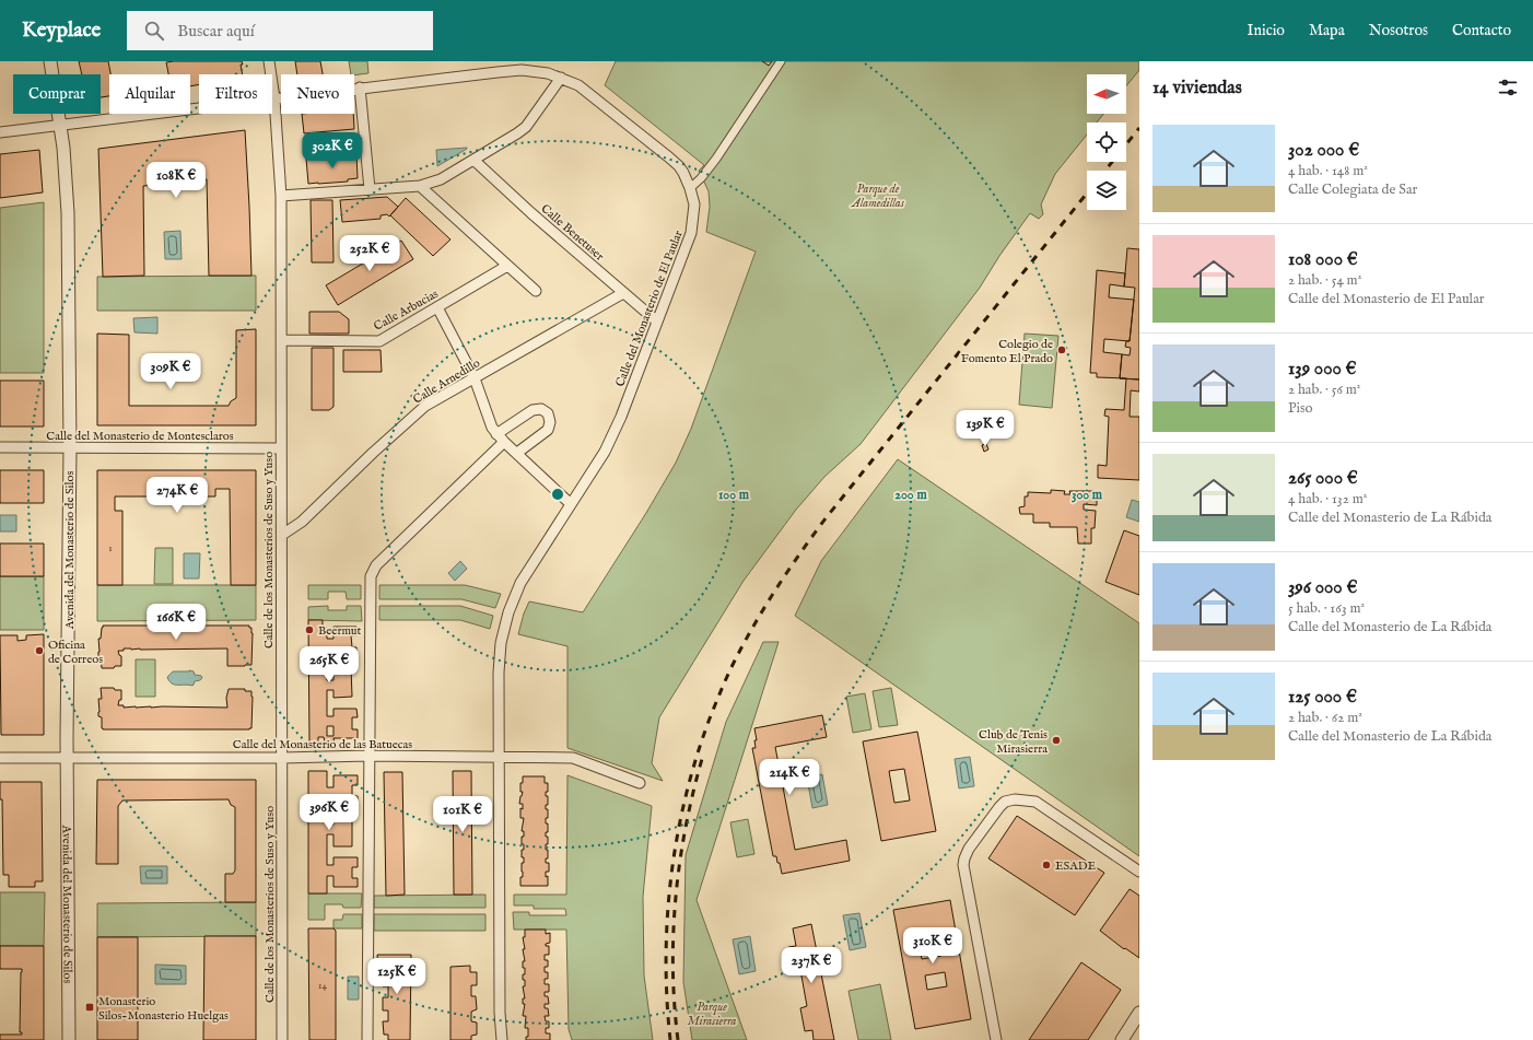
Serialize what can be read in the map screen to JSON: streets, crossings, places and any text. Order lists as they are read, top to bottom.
{
  "streets": {
    "street": [
      "Calle Benetuser",
      "Calle del Monasterio de El Paular",
      "Calle Arbucias",
      "Calle Arnedillo",
      "Calle del Monasterio de Montesclaros",
      "Avenida del Monasterio de Silos",
      "Calle de los Monasterios de Suso y Yuso",
      "Calle del Monasterio de las Batuecas"
    ]
  },
  "crossings": [
    ["Calle Benetuser", "Calle del Monasterio de El Paular"],
    ["Calle Benetuser", "Calle Arnedillo"],
    ["Calle del Monasterio de El Paular", "Avenida del Monasterio de Silos"],
    ["Calle del Monasterio de El Paular", "Calle de los Monasterios de Suso y Yuso"],
    ["Calle del Monasterio de El Paular", "Calle del Monasterio de las Batuecas"],
    ["Calle Arbucias", "Calle de los Monasterios de Suso y Yuso"],
    ["Calle Arnedillo", "Calle de los Monasterios de Suso y Yuso"],
    ["Calle del Monasterio de Montesclaros", "Avenida del Monasterio de Silos"],
    ["Calle del Monasterio de Montesclaros", "Calle de los Monasterios de Suso y Yuso"],
    ["Avenida del Monasterio de Silos", "Calle del Monasterio de las Batuecas"],
    ["Calle de los Monasterios de Suso y Yuso", "Calle del Monasterio de las Batuecas"]
  ],
  "parks": ["Parque de Alamedillas", "Parque Mirasierra"],
  "places": {
    "other": [
      "Colegio de Fomento El Prado",
      "Beermut",
      "Oficina de Correos",
      "Club de Tenis Mirasierra",
      "ESADE"
    ],
    "transit": ["Monasterio Silos-Monasterio Huelgas"]
  },
  "house_numbers": ["1", "14"],
  "north": "left",
  "page": {
    "header": "Keyplace",
    "search": "Buscar aquí",
    "nav": [
      "Inicio",
      "Mapa",
      "Nosotros",
      "Contacto"
    ],
    "heading": "14 viviendas",
    "chip": [
      "Comprar",
      "Alquilar",
      "Filtros",
      "Nuevo"
    ],
    "list": [
      {
        "name": "302 000 €",
        "note": "4 hab. · 148 m² · Calle Colegiata de Sar"
      },
      {
        "name": "108 000 €",
        "note": "2 hab. · 54 m² · Calle del Monasterio de El Paular"
      },
      {
        "name": "139 000 €",
        "note": "2 hab. · 56 m² · Piso"
      },
      {
        "name": "265 000 €",
        "note": "4 hab. · 132 m² · Calle del Monasterio de La Rábida"
      },
      {
        "name": "396 000 €",
        "note": "5 hab. · 163 m² · Calle del Monasterio de La Rábida"
      },
      {
        "name": "125 000 €",
        "note": "2 hab. · 62 m² · Calle del Monasterio de La Rábida"
      }
    ],
    "price": [
      "302K €",
      "108K €",
      "252K €",
      "309K €",
      "139K €",
      "274K €",
      "166K €",
      "265K €",
      "214K €",
      "396K €",
      "101K €",
      "310K €",
      "237K €",
      "125K €"
    ]
  },
  "rings": ["100 m", "200 m", "300 m"]
}
